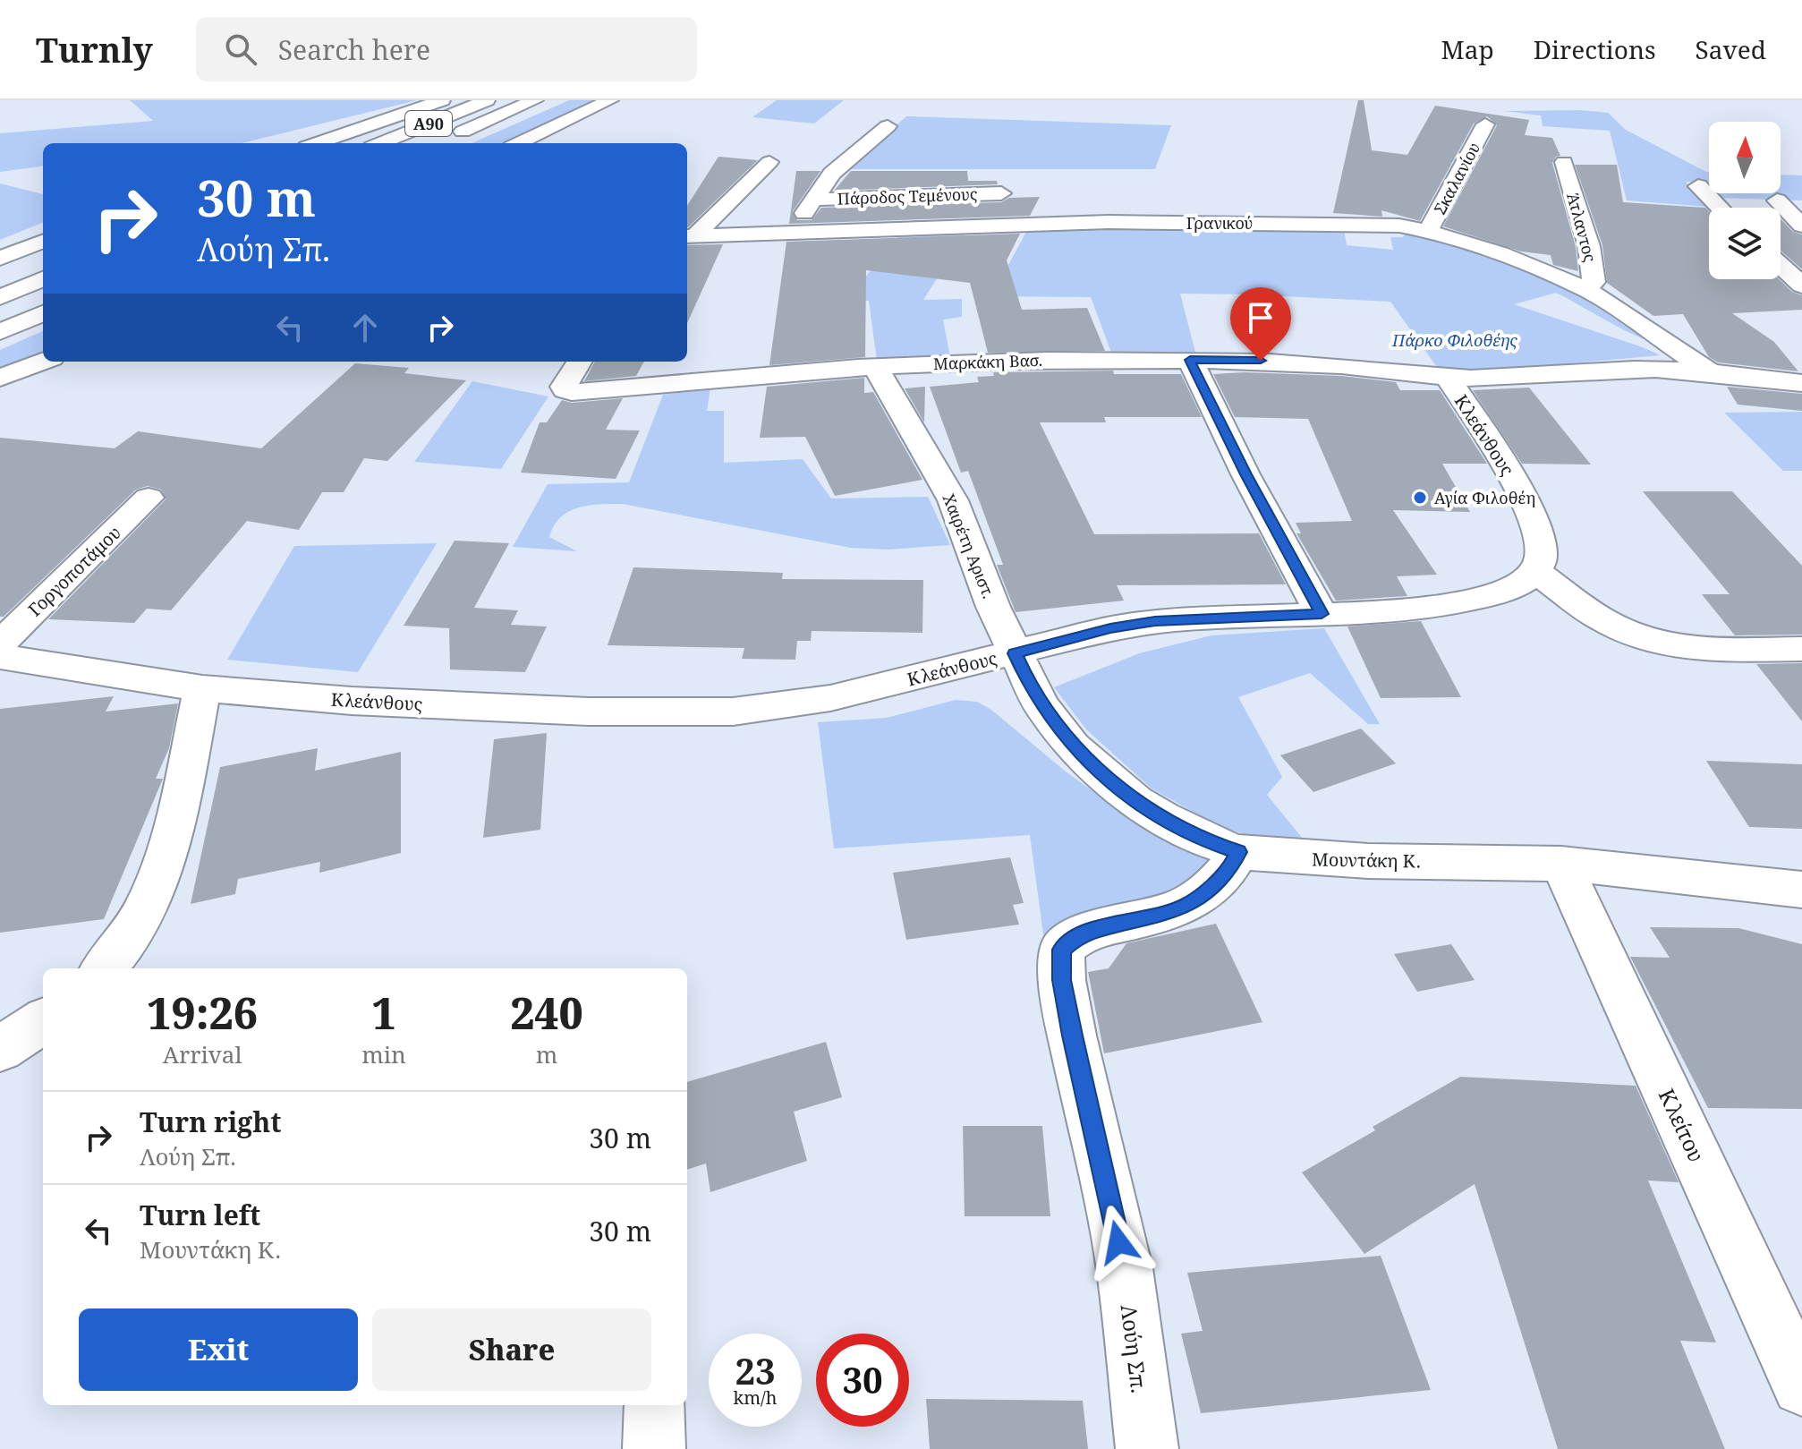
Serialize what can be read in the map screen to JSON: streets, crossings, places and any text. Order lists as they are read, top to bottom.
{
  "streets": {
    "main road": [
      "Α90",
      "Σκαλανίου",
      "Πάροδος Τεμένους",
      "Γρανικού",
      "Άτλαντος",
      "Μαρκάκη Βασ.",
      "Κλεάνθους",
      "Χαιρέτη Αριστ.",
      "Γοργοποτάμου",
      "Μουντάκη Κ.",
      "Κλείτου",
      "Λούη Σπ."
    ]
  },
  "crossings": [
    ["Σκαλανίου", "Γρανικού"],
    ["Γρανικού", "Άτλαντος"],
    ["Γρανικού", "Κλεάνθους"],
    ["Μαρκάκη Βασ.", "Κλεάνθους"],
    ["Μαρκάκη Βασ.", "Χαιρέτη Αριστ."],
    ["Κλεάνθους", "Χαιρέτη Αριστ."],
    ["Κλεάνθους", "Μουντάκη Κ."],
    ["Χαιρέτη Αριστ.", "Μουντάκη Κ."],
    ["Μουντάκη Κ.", "Κλείτου"],
    ["Μουντάκη Κ.", "Λούη Σπ."]
  ],
  "parks": ["Πάρκο Φιλοθέης"],
  "places": ["Αγία Φιλοθέη"],
  "north": "top",
  "page": {
    "header": "Turnly",
    "search": "Search here",
    "nav": ["Map", "Directions", "Saved"],
    "turn": ["30 m", "Λούη Σπ."],
    "eta": [
      "19:26",
      "Arrival",
      "1",
      "min",
      "240",
      "m"
    ],
    "list": [
      {
        "name": "Turn right",
        "note": "Λούη Σπ.",
        "value": "30 m"
      },
      {
        "name": "Turn left",
        "note": "Μουντάκη Κ.",
        "value": "30 m"
      }
    ],
    "buttons": ["Exit", "Share"],
    "speed": "23 km/h",
    "limit": "30"
  }
}
